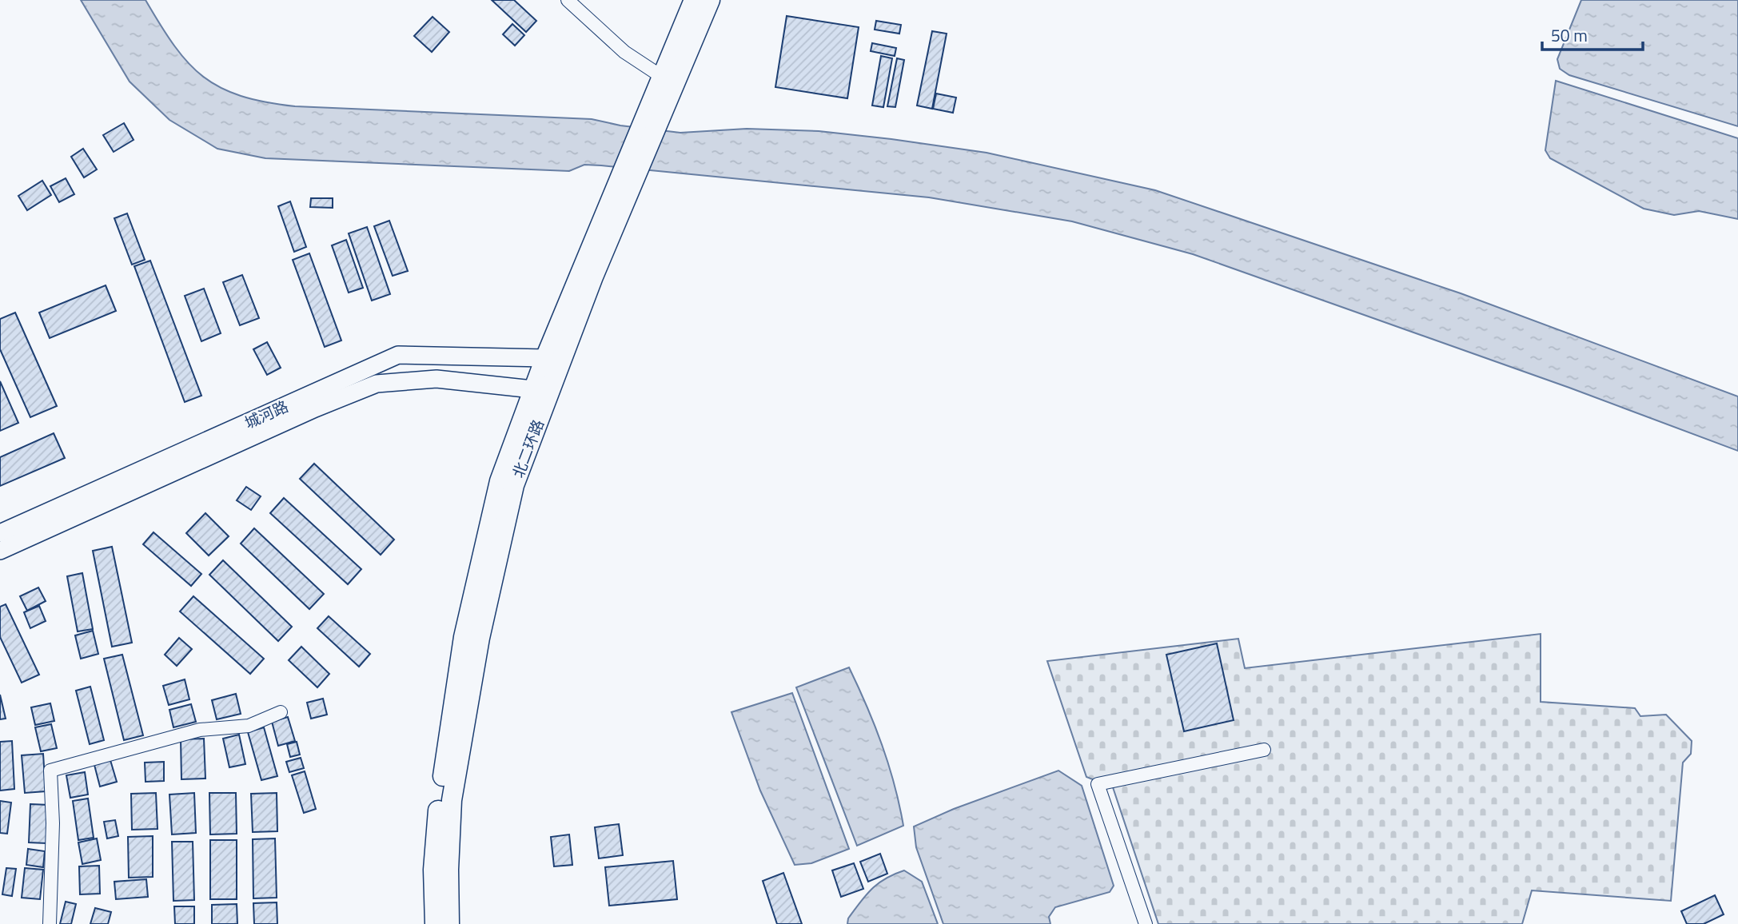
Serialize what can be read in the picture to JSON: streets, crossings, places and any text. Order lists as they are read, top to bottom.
{
  "streets": {
    "main road": ["城河路", "北二环路"]
  },
  "crossings": [
    ["城河路", "北二环路"]
  ],
  "scale_bar": "50 m"
}
